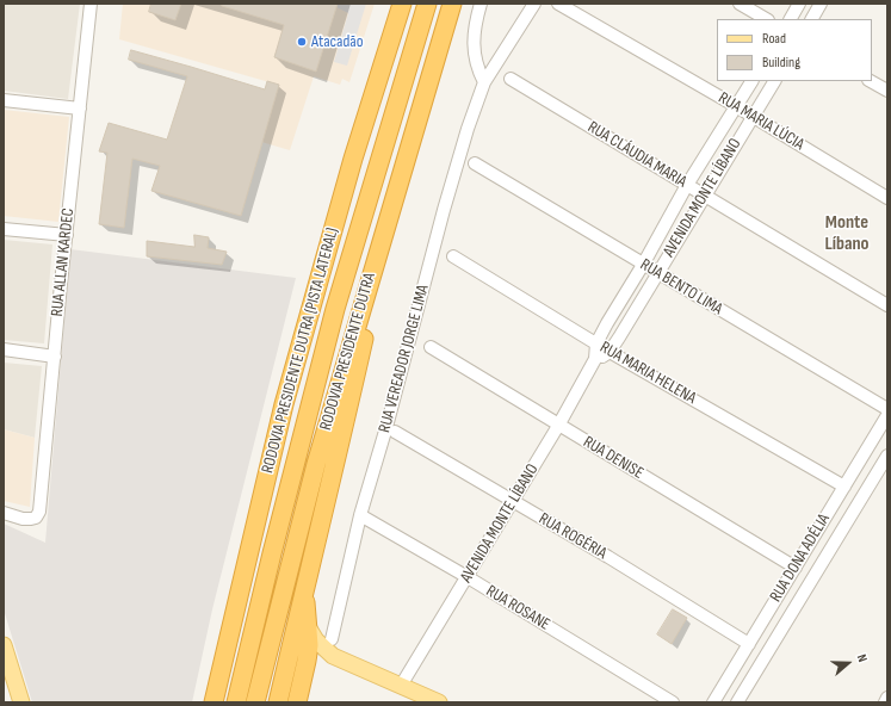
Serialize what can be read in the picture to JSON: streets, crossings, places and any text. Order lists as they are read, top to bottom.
{
  "streets": {
    "highway": ["RODOVIA PRESIDENTE DUTRA (PISTA LATERAL)", "RODOVIA PRESIDENTE DUTRA"],
    "street": [
      "RUA MARIA LÚCIA",
      "RUA CLÁUDIA MARIA",
      "AVENIDA MONTE LÍBANO",
      "RUA ALLAN KARDEC",
      "RUA BENTO LIMA",
      "RUA VEREADOR JORGE LIMA",
      "RUA MARIA HELENA",
      "RUA DENISE",
      "RUA ROGÉRIA",
      "RUA DONA ADÉLIA",
      "RUA ROSANE"
    ]
  },
  "crossings": [
    ["RUA MARIA LÚCIA", "AVENIDA MONTE LÍBANO"],
    ["RUA CLÁUDIA MARIA", "AVENIDA MONTE LÍBANO"],
    ["AVENIDA MONTE LÍBANO", "RUA BENTO LIMA"],
    ["AVENIDA MONTE LÍBANO", "RUA MARIA HELENA"],
    ["AVENIDA MONTE LÍBANO", "RUA DENISE"],
    ["AVENIDA MONTE LÍBANO", "RUA ROGÉRIA"],
    ["AVENIDA MONTE LÍBANO", "RUA ROSANE"],
    ["RUA VEREADOR JORGE LIMA", "RUA ROSANE"],
    ["RUA MARIA HELENA", "RUA DONA ADÉLIA"],
    ["RUA DENISE", "RUA DONA ADÉLIA"],
    ["RUA ROGÉRIA", "RUA DONA ADÉLIA"]
  ],
  "districts": ["Monte Líbano"],
  "places": ["Atacadão"],
  "legend": ["Road", "Building"],
  "north": "right"
}
